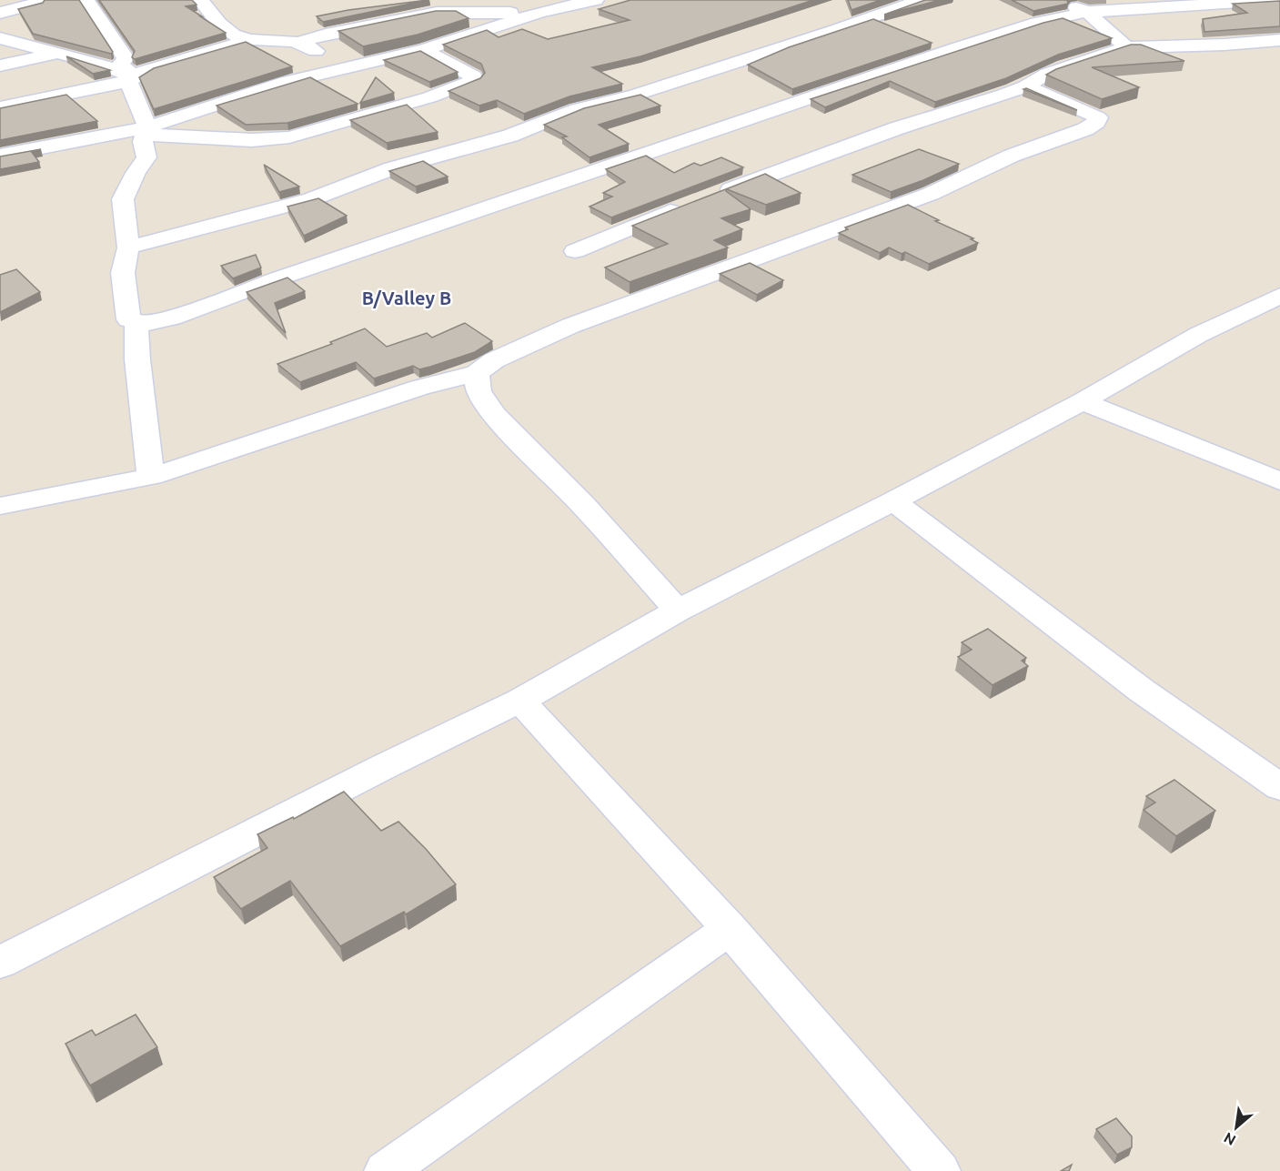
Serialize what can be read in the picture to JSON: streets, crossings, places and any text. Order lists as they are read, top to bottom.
{
  "districts": ["B/Valley B"],
  "north": "bottom left"
}
